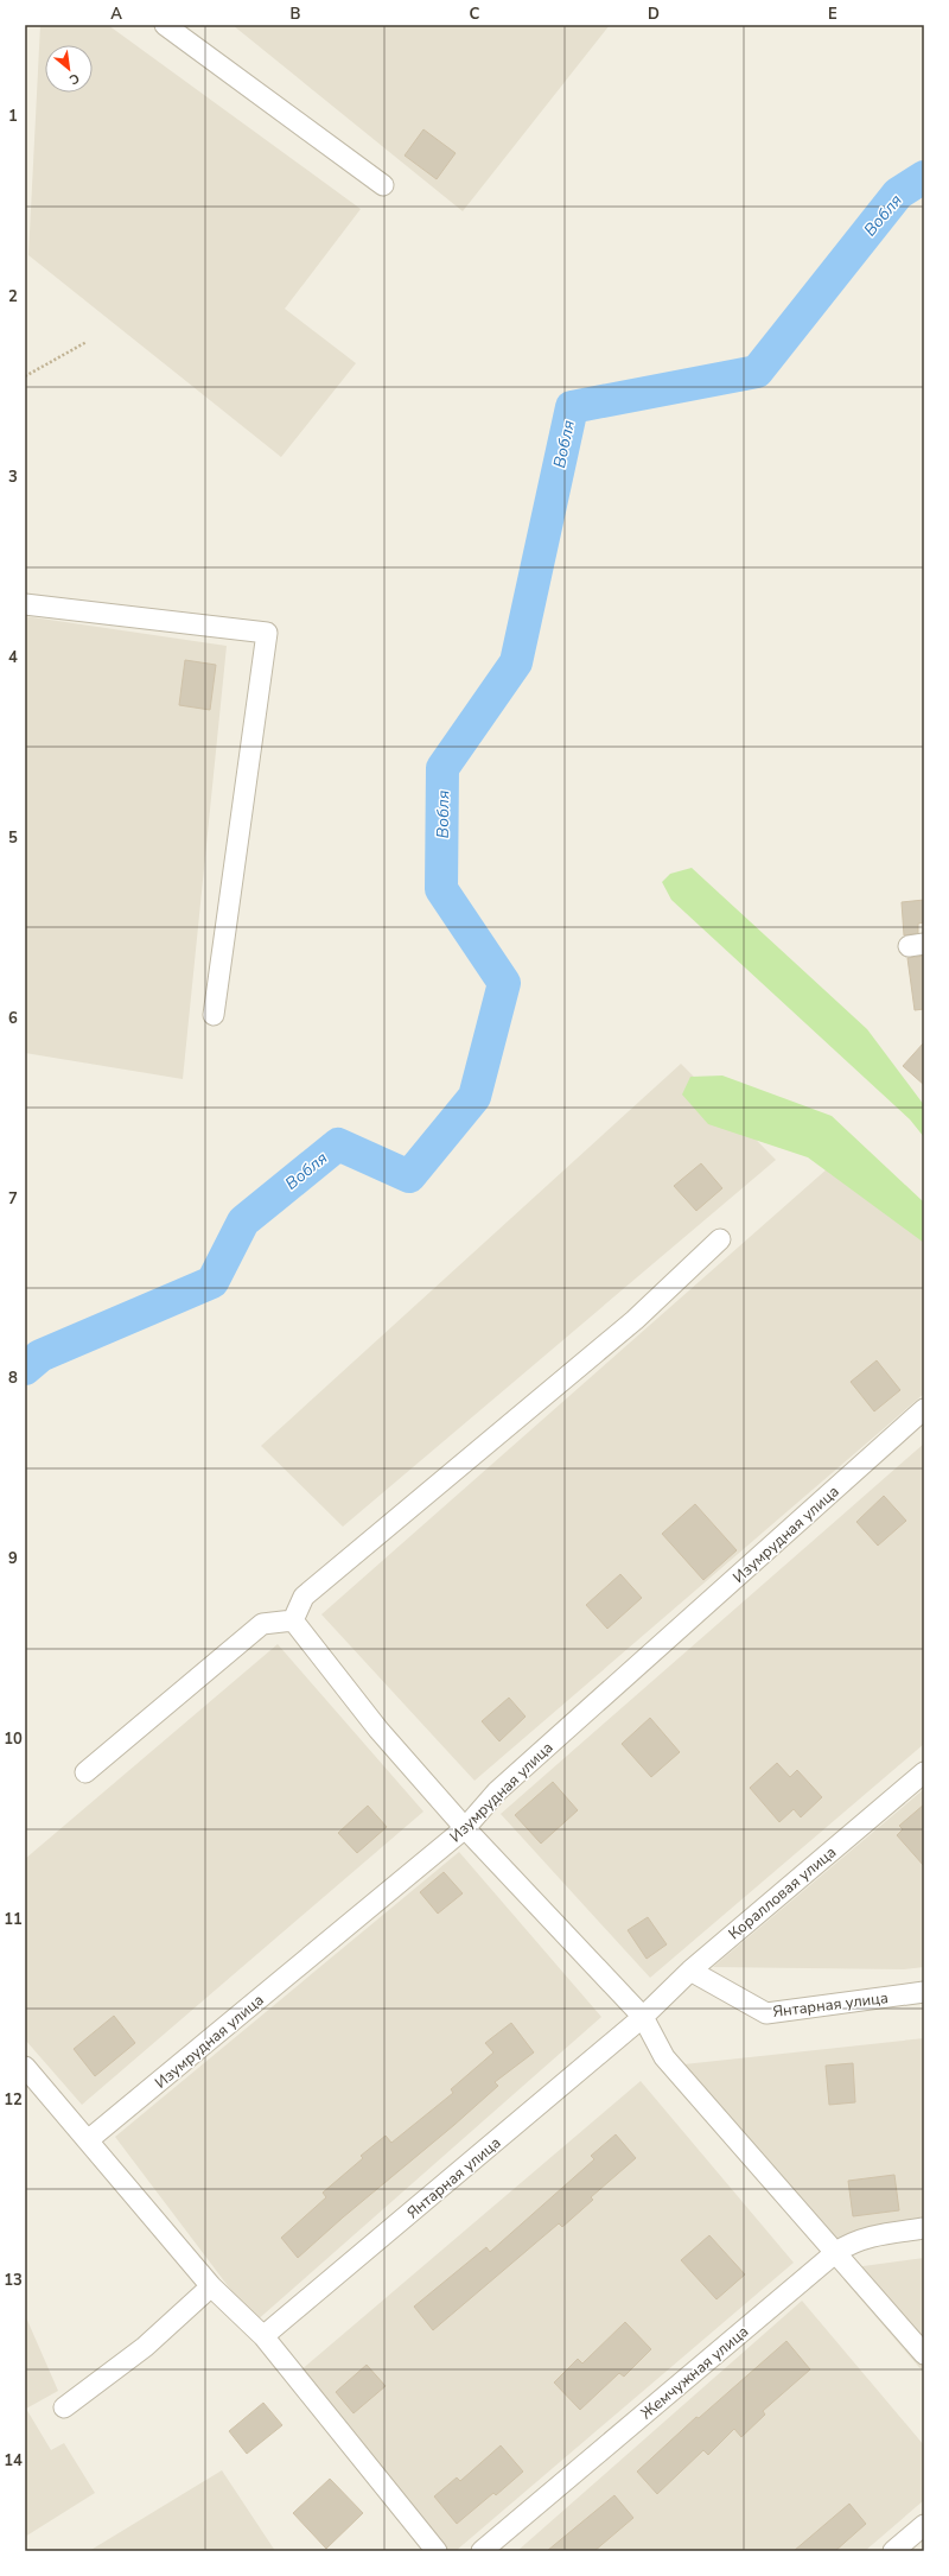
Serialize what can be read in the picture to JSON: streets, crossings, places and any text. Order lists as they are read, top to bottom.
{
  "streets": {
    "street": [
      "Изумрудная улица",
      "Коралловая улица",
      "Янтарная улица",
      "Жемчужная улица"
    ]
  },
  "crossings": [
    ["Коралловая улица", "Янтарная улица"]
  ],
  "water": ["Вобля"],
  "north": "bottom right",
  "grid": {
    "columns": [
      "A",
      "B",
      "C",
      "D",
      "E"
    ],
    "rows": [
      "1",
      "2",
      "3",
      "4",
      "5",
      "6",
      "7",
      "8",
      "9",
      "10",
      "11",
      "12",
      "13",
      "14"
    ]
  }
}
